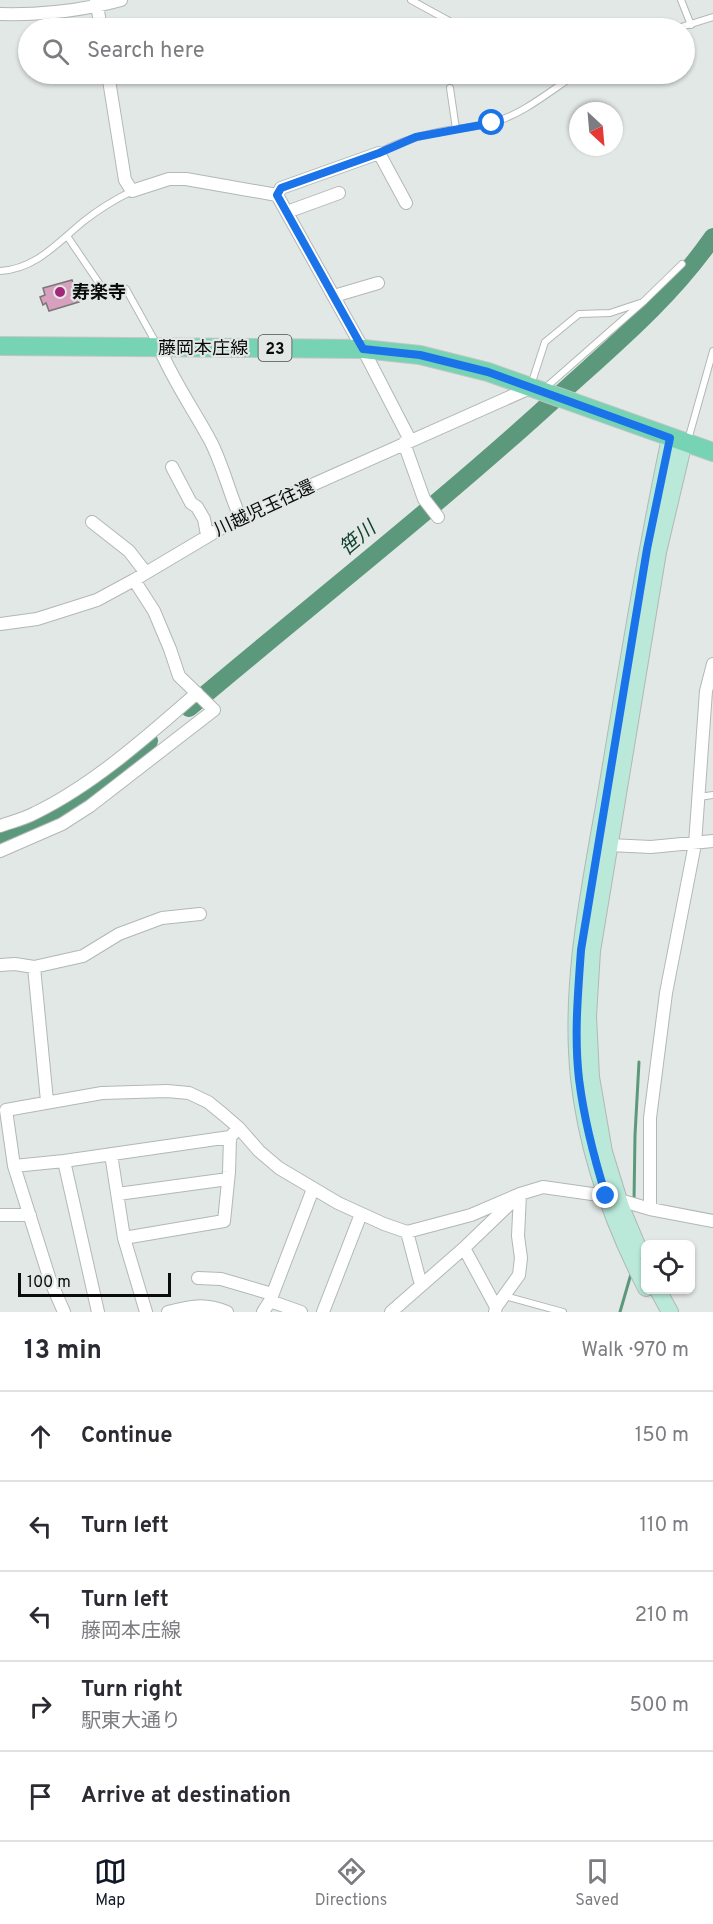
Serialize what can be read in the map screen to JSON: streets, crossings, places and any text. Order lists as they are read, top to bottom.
{
  "streets": {
    "main road": ["藤岡本庄線", "23"],
    "street": ["川越児玉往還"]
  },
  "crossings": [
    ["藤岡本庄線", "川越児玉往還"]
  ],
  "water": ["笹川"],
  "places": ["寿楽寺"],
  "scale_bar": "100 m",
  "north": "bottom right",
  "page": {
    "search": "Search here",
    "scale": "100 m",
    "heading": ["13 min", "Walk · 970 m"],
    "list": [
      ["Continue", "150 m"],
      ["Turn left", "110 m"],
      ["Turn left", "藤岡本庄線", "210 m"],
      ["Turn right", "駅東大通り", "500 m"],
      "Arrive at destination"
    ],
    "nav": ["Map", "Directions", "Saved"]
  }
}
